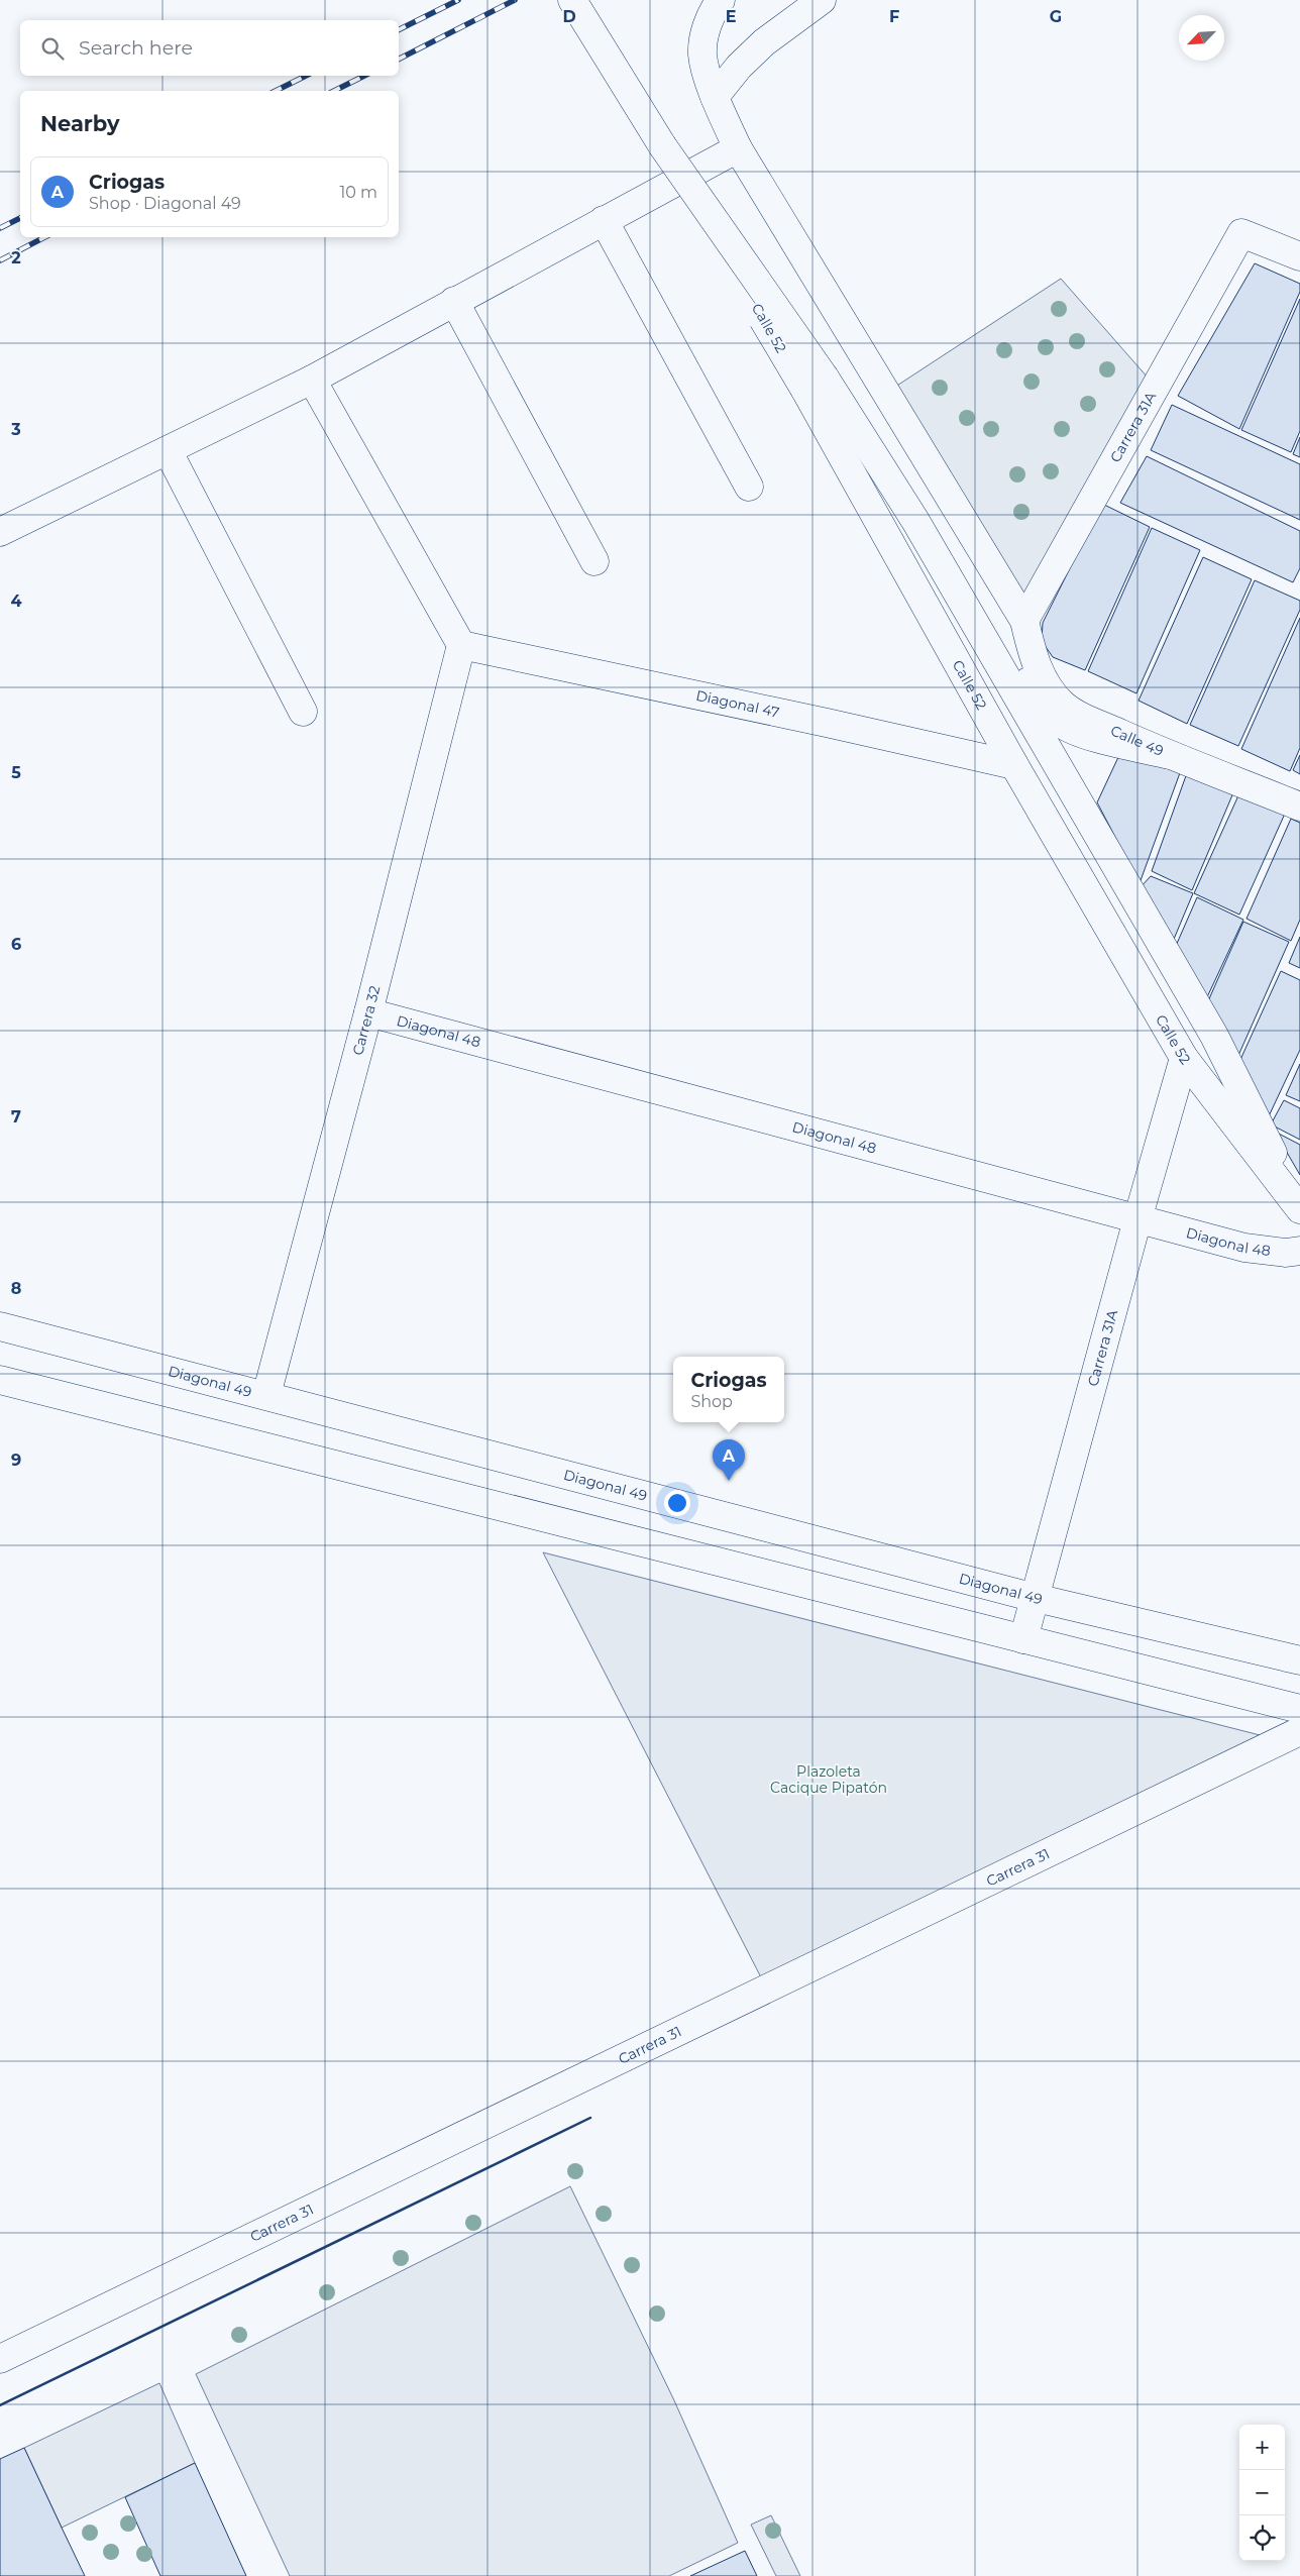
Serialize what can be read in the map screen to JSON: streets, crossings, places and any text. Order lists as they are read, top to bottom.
{
  "streets": {
    "street": [
      "Calle 52",
      "Carrera 31A",
      "Diagonal 47",
      "Calle 49",
      "Carrera 32",
      "Diagonal 48",
      "Diagonal 49",
      "Carrera 31"
    ]
  },
  "crossings": [
    ["Calle 52", "Carrera 31A"],
    ["Calle 52", "Diagonal 47"],
    ["Carrera 31A", "Calle 49"],
    ["Carrera 31A", "Diagonal 48"],
    ["Carrera 31A", "Diagonal 49"],
    ["Diagonal 47", "Carrera 32"],
    ["Carrera 32", "Diagonal 48"],
    ["Carrera 32", "Diagonal 49"]
  ],
  "parks": ["Plazoleta Cacique Pipatón"],
  "north": "bottom left",
  "page": {
    "search": "Search here",
    "heading": "Nearby",
    "list": [
      {
        "mark": "A",
        "name": "Criogas",
        "note": "Shop · Diagonal 49",
        "value": "10 m"
      }
    ],
    "popup": ["Criogas", "Shop"],
    "pins": "A",
    "map_buttons": ["+", "−"]
  },
  "grid": {
    "columns": [
      "D",
      "E",
      "F",
      "G"
    ],
    "rows": [
      "2",
      "3",
      "4",
      "5",
      "6",
      "7",
      "8",
      "9"
    ]
  }
}
